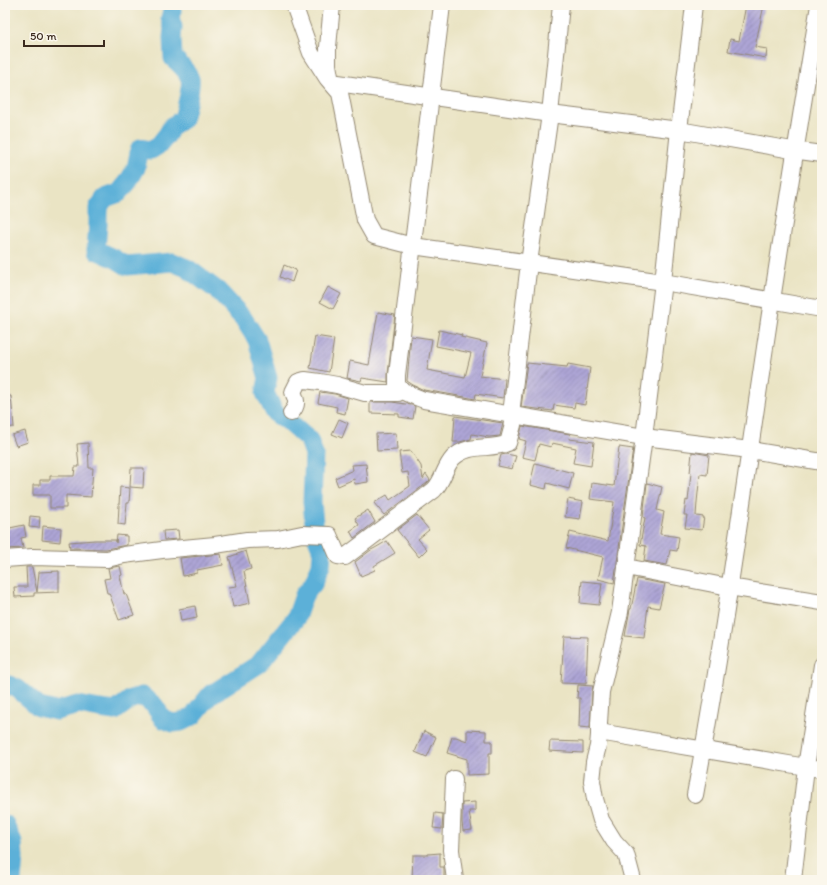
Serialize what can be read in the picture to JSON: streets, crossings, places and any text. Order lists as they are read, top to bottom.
{
  "scale_bar": "50 m"
}
